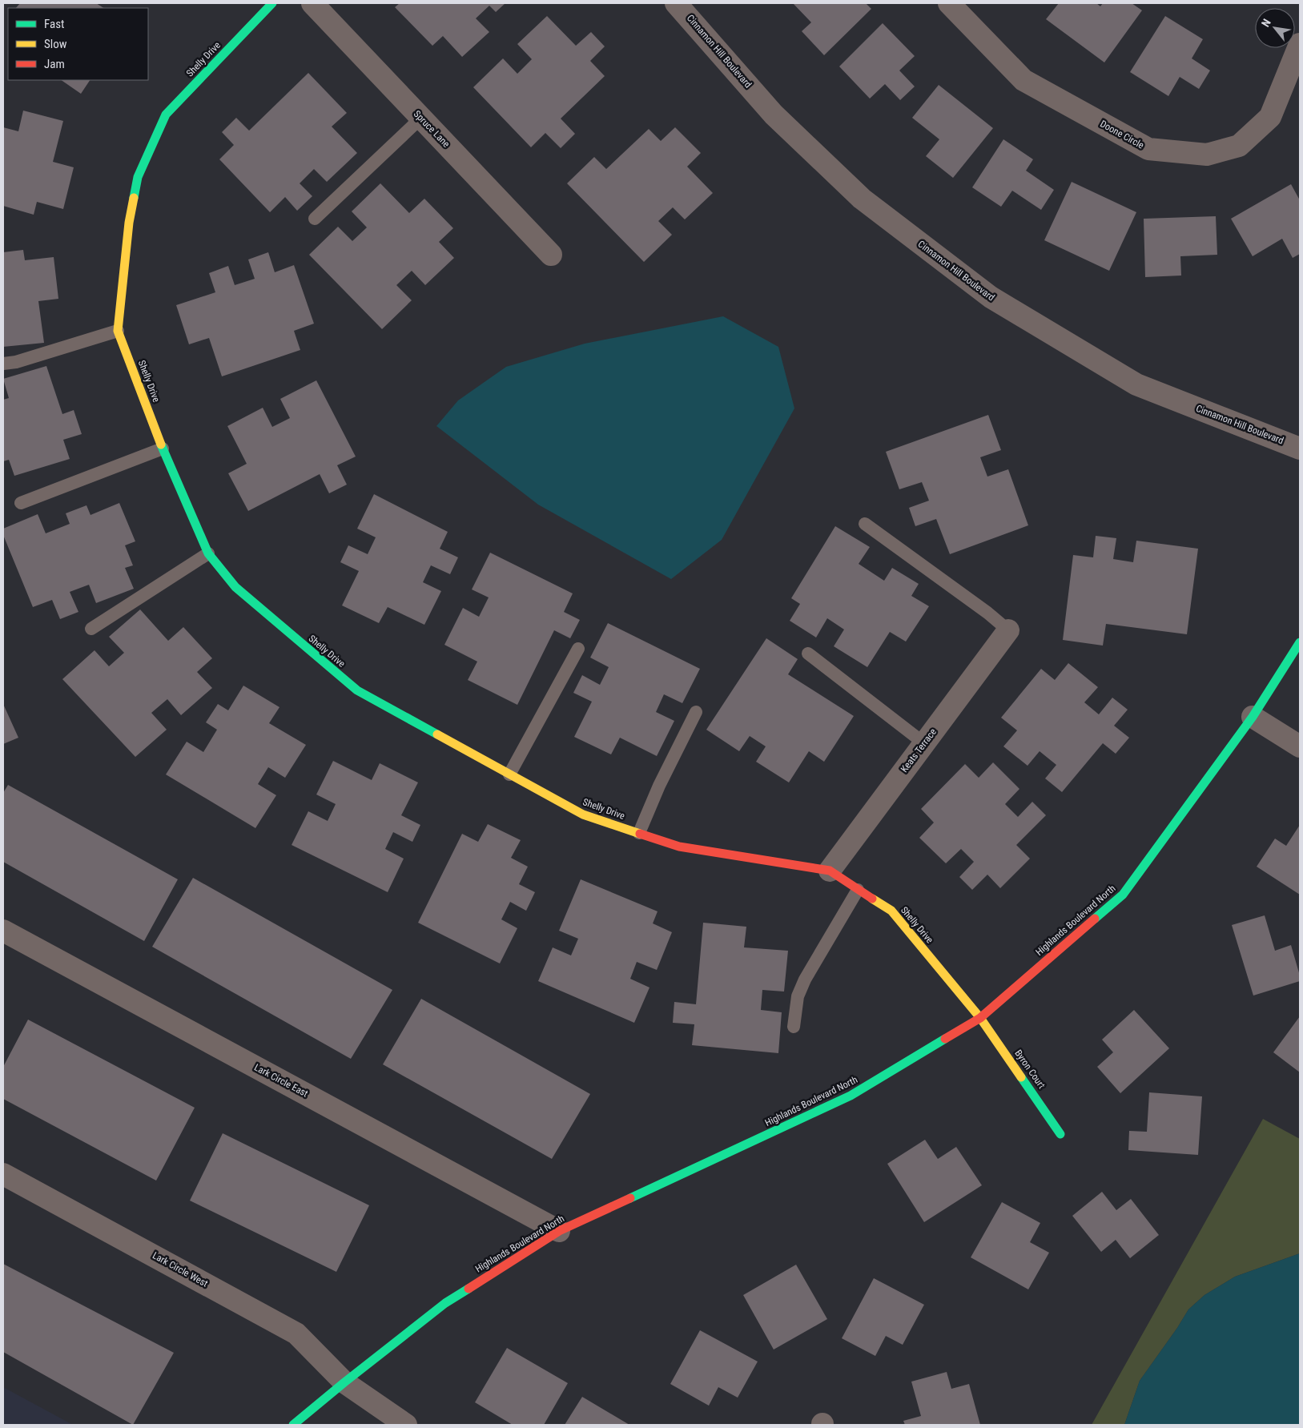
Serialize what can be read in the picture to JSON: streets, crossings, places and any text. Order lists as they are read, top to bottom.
{
  "streets": {
    "street": [
      "Cinnamon Hill Boulevard",
      "Shelly Drive",
      "Spruce Lane",
      "Doone Circle",
      "Keats Terrace",
      "Highlands Boulevard North",
      "Byron Court",
      "Lark Circle East",
      "Lark Circle West"
    ]
  },
  "crossings": [
    ["Shelly Drive", "Keats Terrace"],
    ["Shelly Drive", "Highlands Boulevard North"],
    ["Shelly Drive", "Byron Court"],
    ["Highlands Boulevard North", "Byron Court"],
    ["Highlands Boulevard North", "Lark Circle East"],
    ["Highlands Boulevard North", "Lark Circle West"]
  ],
  "legend": ["Fast", "Slow", "Jam"],
  "north": "top left"
}
